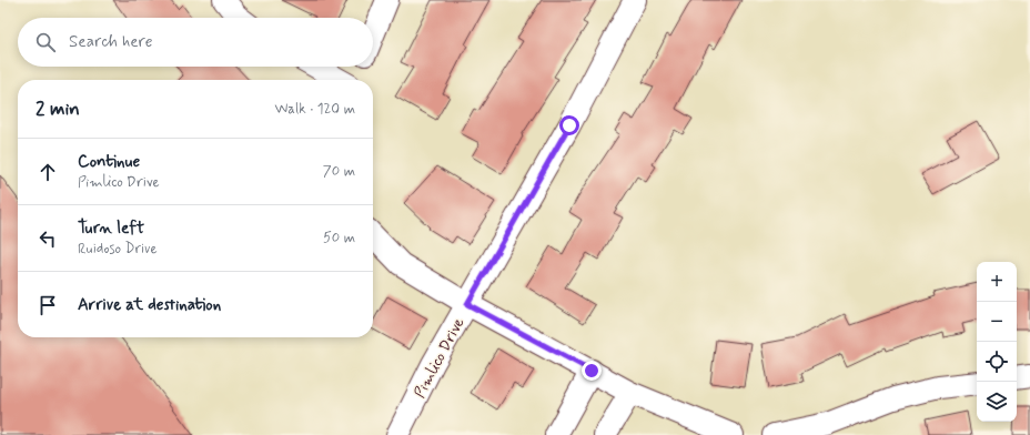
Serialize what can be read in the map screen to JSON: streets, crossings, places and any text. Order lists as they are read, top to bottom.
{
  "streets": {
    "street": ["Pimlico Drive"]
  },
  "page": {
    "search": "Search here",
    "heading": ["2 min", "Walk · 120 m"],
    "list": [
      ["Continue", "Pimlico Drive", "70 m"],
      ["Turn left", "Ruidoso Drive", "50 m"],
      "Arrive at destination"
    ],
    "map_buttons": ["+", "−"]
  }
}
